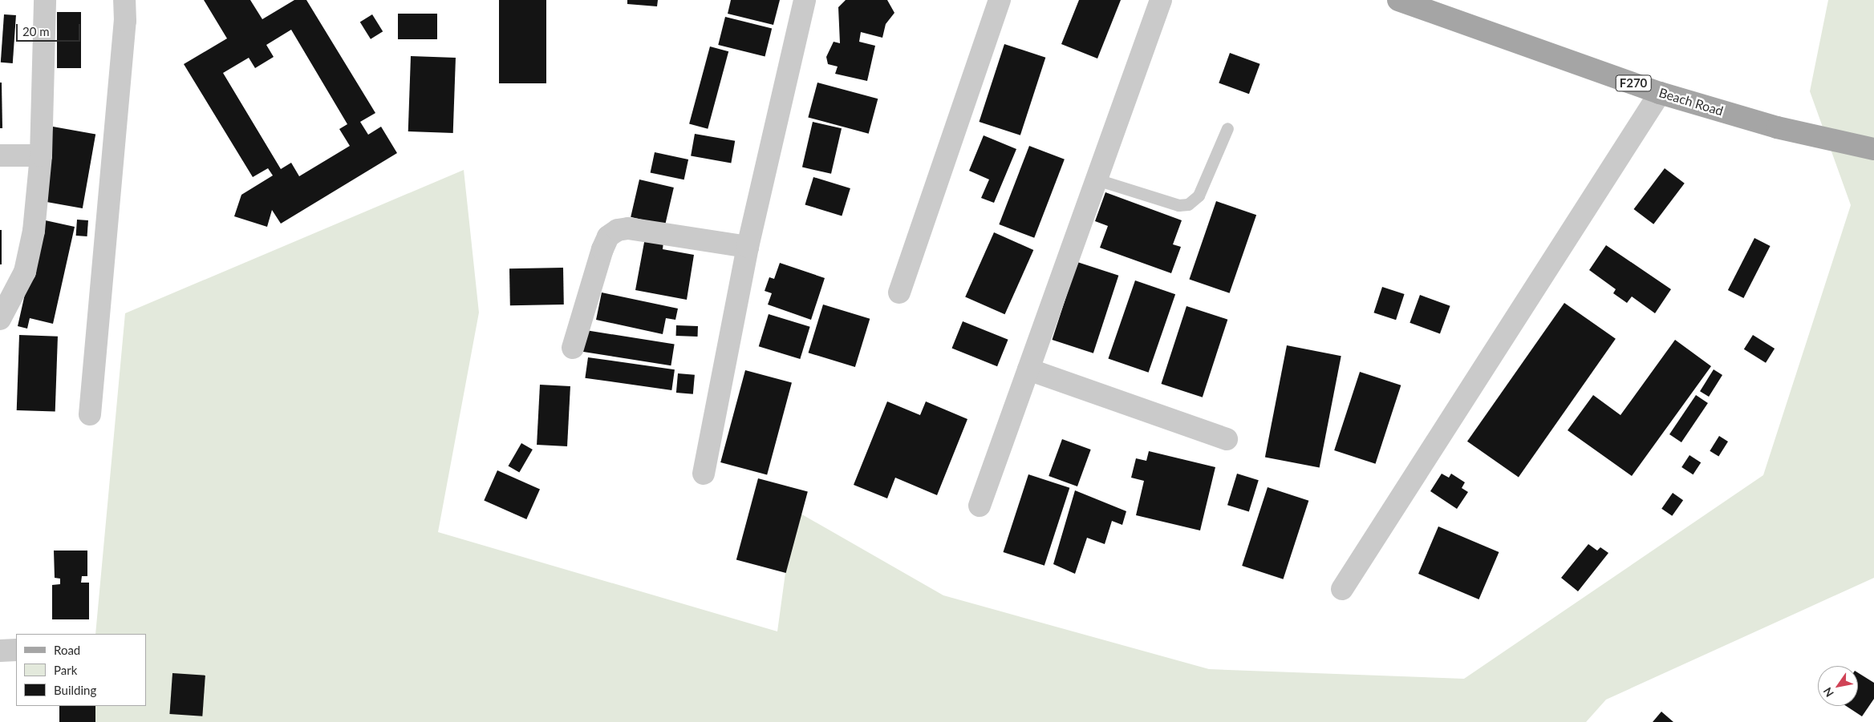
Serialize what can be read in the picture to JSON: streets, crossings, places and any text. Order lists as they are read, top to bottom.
{
  "streets": {
    "main road": ["F270", "Beach Road"]
  },
  "legend": ["Road", "Park", "Building"],
  "scale_bar": "20 m",
  "north": "bottom left"
}
